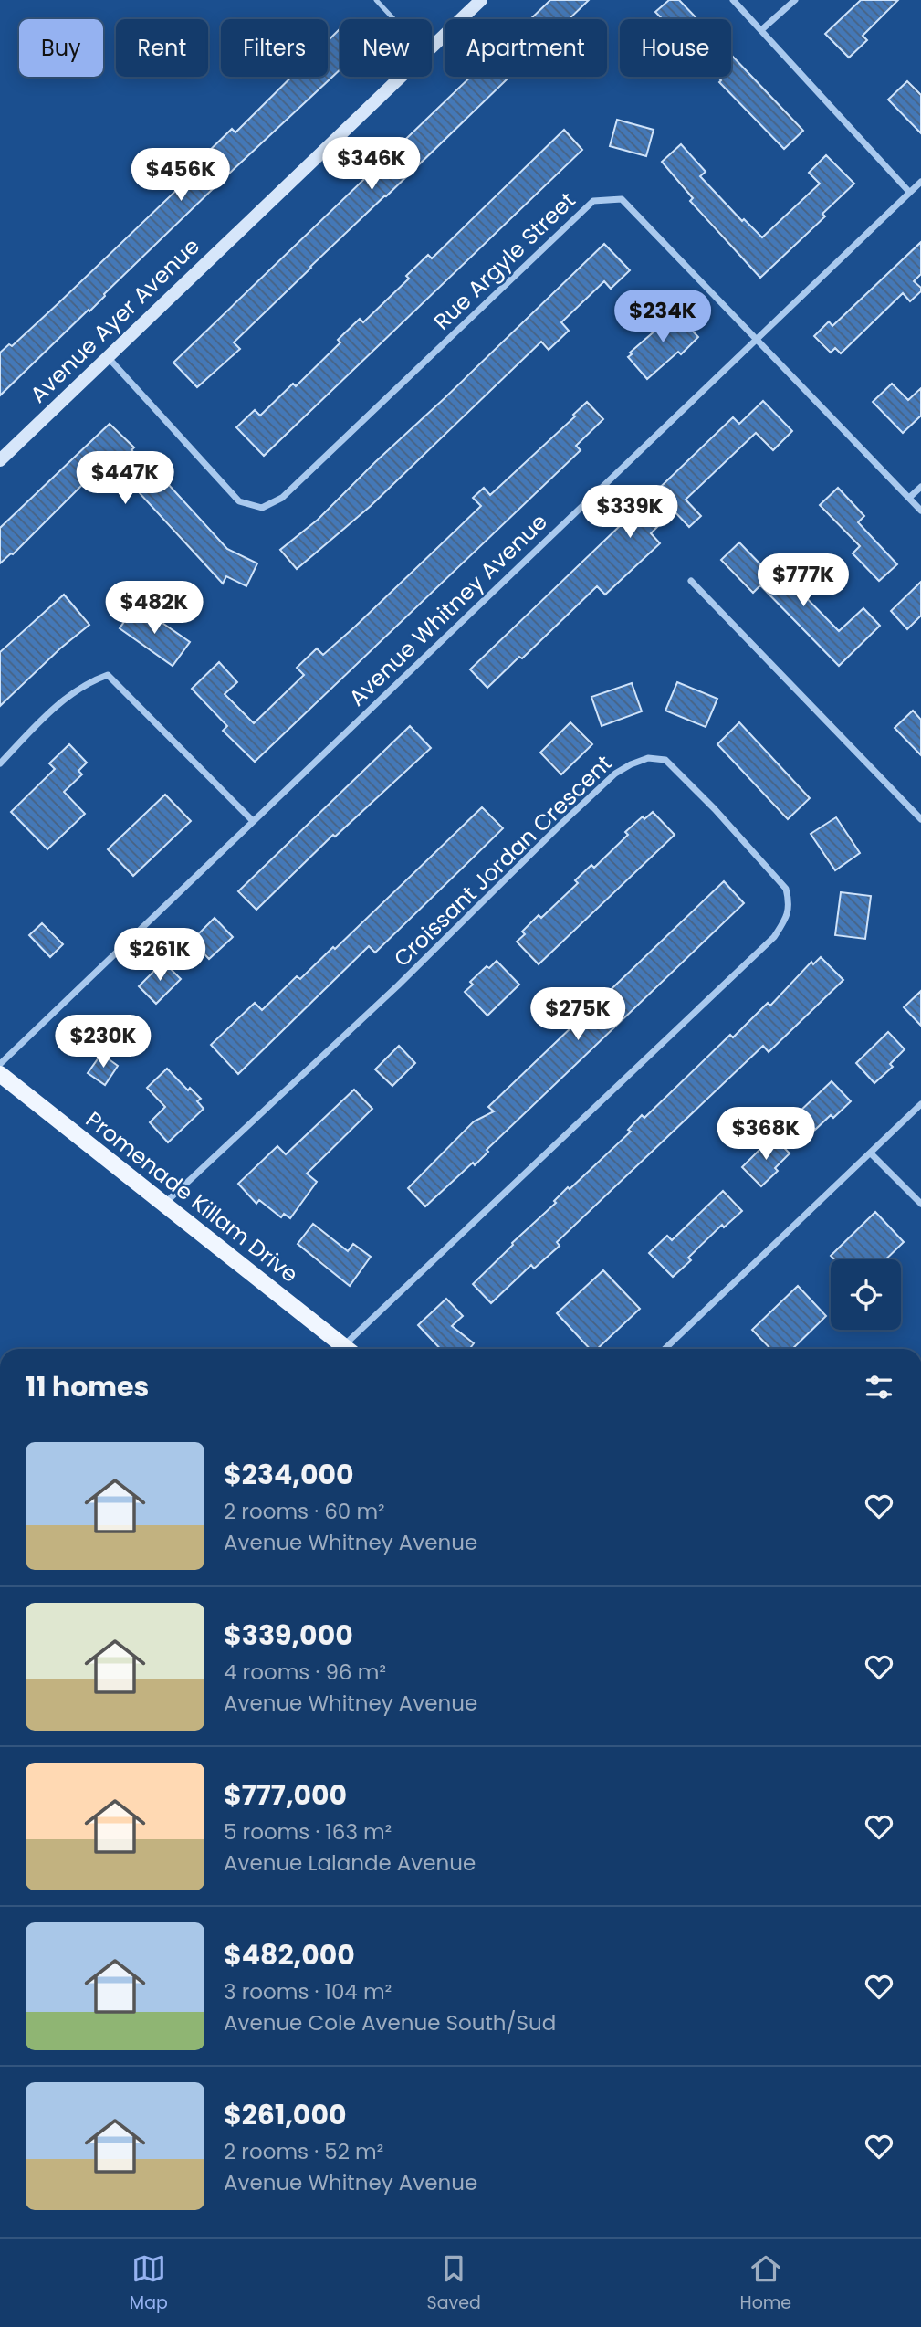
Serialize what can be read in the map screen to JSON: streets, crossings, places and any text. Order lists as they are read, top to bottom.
{
  "streets": {
    "main road": ["Promenade Killam Drive"],
    "street": [
      "Rue Argyle Street",
      "Avenue Ayer Avenue",
      "Avenue Whitney Avenue",
      "Croissant Jordan Crescent"
    ]
  },
  "crossings": [
    ["Rue Argyle Street", "Avenue Ayer Avenue"],
    ["Rue Argyle Street", "Avenue Whitney Avenue"],
    ["Croissant Jordan Crescent", "Promenade Killam Drive"]
  ],
  "page": {
    "chip": [
      "Buy",
      "Rent",
      "Filters",
      "New",
      "Apartment",
      "House"
    ],
    "price": [
      "$346K",
      "$456K",
      "$234K",
      "$447K",
      "$339K",
      "$777K",
      "$482K",
      "$261K",
      "$275K",
      "$230K",
      "$368K"
    ],
    "heading": "11 homes",
    "list": [
      {
        "name": "$234,000",
        "note": "2 rooms · 60 m² · Avenue Whitney Avenue"
      },
      {
        "name": "$339,000",
        "note": "4 rooms · 96 m² · Avenue Whitney Avenue"
      },
      {
        "name": "$777,000",
        "note": "5 rooms · 163 m² · Avenue Lalande Avenue"
      },
      {
        "name": "$482,000",
        "note": "3 rooms · 104 m² · Avenue Cole Avenue South/Sud"
      },
      {
        "name": "$261,000",
        "note": "2 rooms · 52 m² · Avenue Whitney Avenue"
      }
    ],
    "tabs": ["Map", "Saved", "Home"]
  }
}
